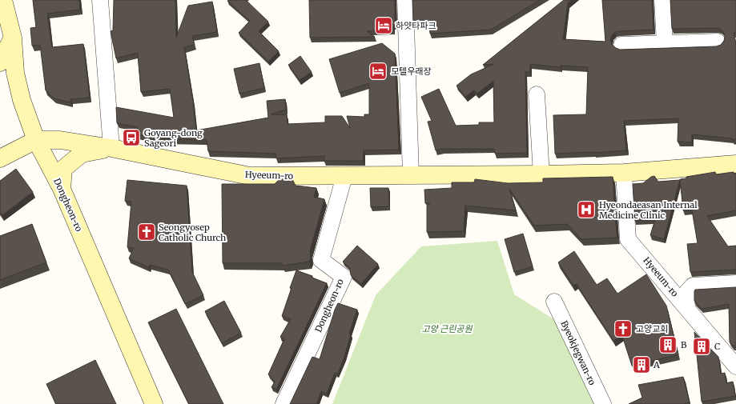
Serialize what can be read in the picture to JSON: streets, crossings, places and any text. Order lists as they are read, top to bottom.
{
  "streets": {
    "main road": ["Hyeeum-ro", "Dongheon-ro"],
    "street": ["Byeokjegwan-ro"]
  },
  "crossings": [
    ["Hyeeum-ro", "Dongheon-ro"]
  ],
  "parks": ["고양 근린공원"],
  "places": {
    "hotel": ["하얏타파크", "모텔우래장"],
    "bus stop": ["Goyang-dong Sageori"],
    "hospital": ["Hyeondaeasan Internal Medicine Clinic"],
    "church": ["Seongyosep Catholic Church", "고양교회"],
    "building": ["B", "C", "A"]
  }
}
